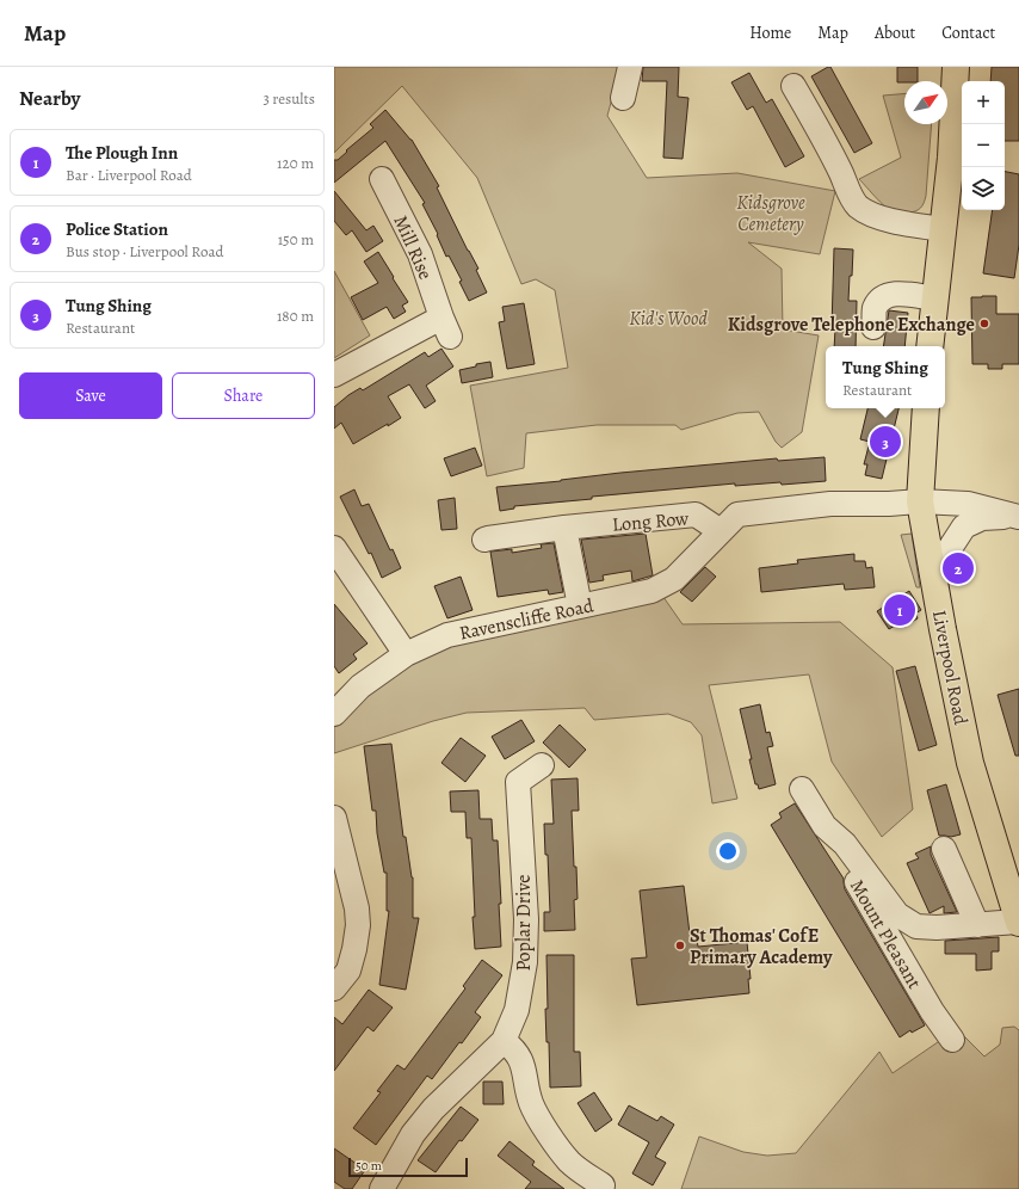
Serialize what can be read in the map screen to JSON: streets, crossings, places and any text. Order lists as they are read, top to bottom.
{
  "streets": {
    "main road": ["Liverpool Road"],
    "street": [
      "Mill Rise",
      "Long Row",
      "Ravenscliffe Road",
      "Poplar Drive",
      "Mount Pleasant"
    ]
  },
  "crossings": [
    ["Long Row", "Ravenscliffe Road"],
    ["Liverpool Road", "Mount Pleasant"]
  ],
  "parks": ["Kidsgrove Cemetery", "Kid's Wood"],
  "places": ["Kidsgrove Telephone Exchange", "St Thomas' CofE Primary Academy"],
  "scale_bar": "50 m",
  "north": "top right",
  "page": {
    "header": "Map",
    "nav": [
      "Home",
      "Map",
      "About",
      "Contact"
    ],
    "heading": ["Nearby", "3 results"],
    "map_buttons": ["+", "−"],
    "list": [
      {
        "mark": "1",
        "name": "The Plough Inn",
        "note": "Bar · Liverpool Road",
        "value": "120 m"
      },
      {
        "mark": "2",
        "name": "Police Station",
        "note": "Bus stop · Liverpool Road",
        "value": "150 m"
      },
      {
        "mark": "3",
        "name": "Tung Shing",
        "note": "Restaurant",
        "value": "180 m"
      }
    ],
    "popup": ["Tung Shing", "Restaurant"],
    "buttons": ["Save", "Share"],
    "pins": ["3", "2", "1"],
    "scale": "50 m"
  }
}
